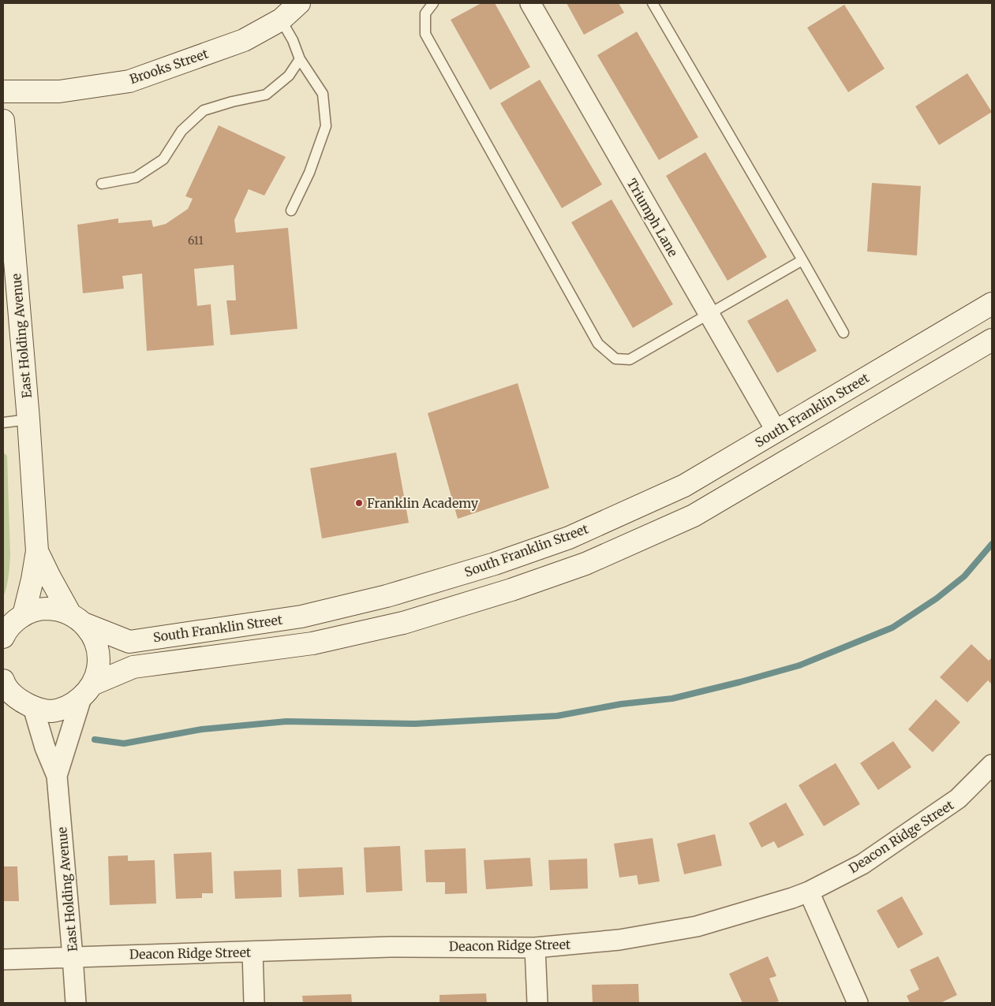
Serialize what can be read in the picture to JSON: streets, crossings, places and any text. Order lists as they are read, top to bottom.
{
  "streets": {
    "street": [
      "Brooks Street",
      "Triumph Lane",
      "East Holding Avenue",
      "South Franklin Street",
      "Deacon Ridge Street"
    ]
  },
  "crossings": [
    ["Triumph Lane", "South Franklin Street"],
    ["East Holding Avenue", "South Franklin Street"],
    ["East Holding Avenue", "Deacon Ridge Street"]
  ],
  "places": ["Franklin Academy"],
  "house_numbers": ["611"]
}
